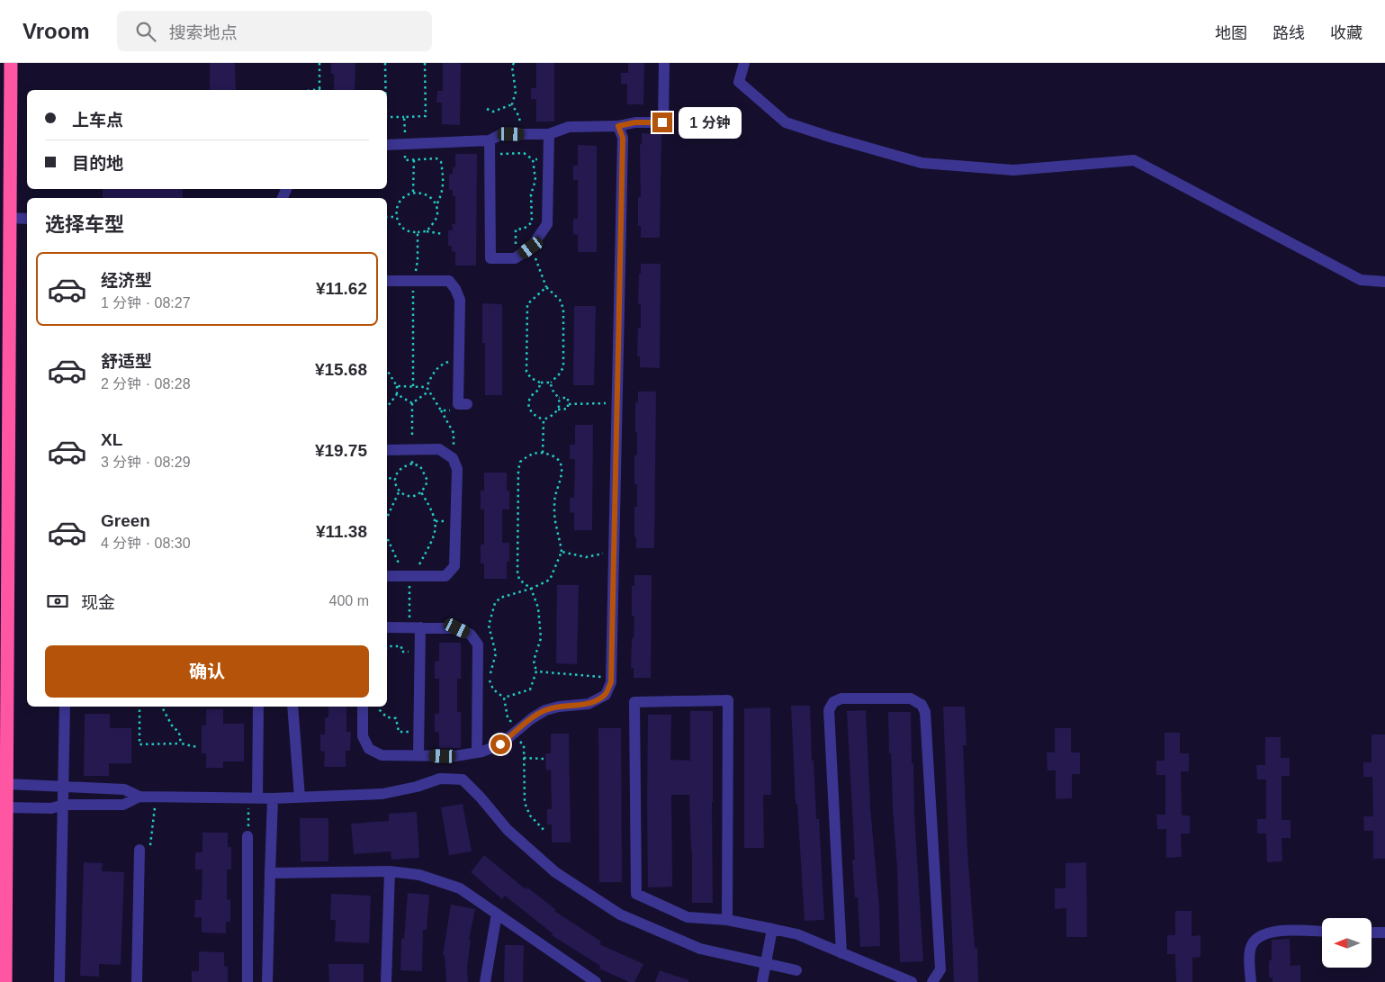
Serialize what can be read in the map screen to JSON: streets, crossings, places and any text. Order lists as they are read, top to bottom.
{
  "north": "left",
  "page": {
    "header": "Vroom",
    "search": "搜索地点",
    "nav": ["地图", "路线", "收藏"],
    "banner": ["上车点", "目的地"],
    "bubble": "1 分钟",
    "heading": "选择车型",
    "list": [
      {
        "name": "经济型",
        "note": "1 分钟 · 08:27",
        "value": "¥11.62"
      },
      {
        "name": "舒适型",
        "note": "2 分钟 · 08:28",
        "value": "¥15.68"
      },
      {
        "name": "XL",
        "note": "3 分钟 · 08:29",
        "value": "¥19.75"
      },
      {
        "name": "Green",
        "note": "4 分钟 · 08:30",
        "value": "¥11.38"
      }
    ],
    "pay": ["现金", "400 m"],
    "buttons": "确认"
  }
}
